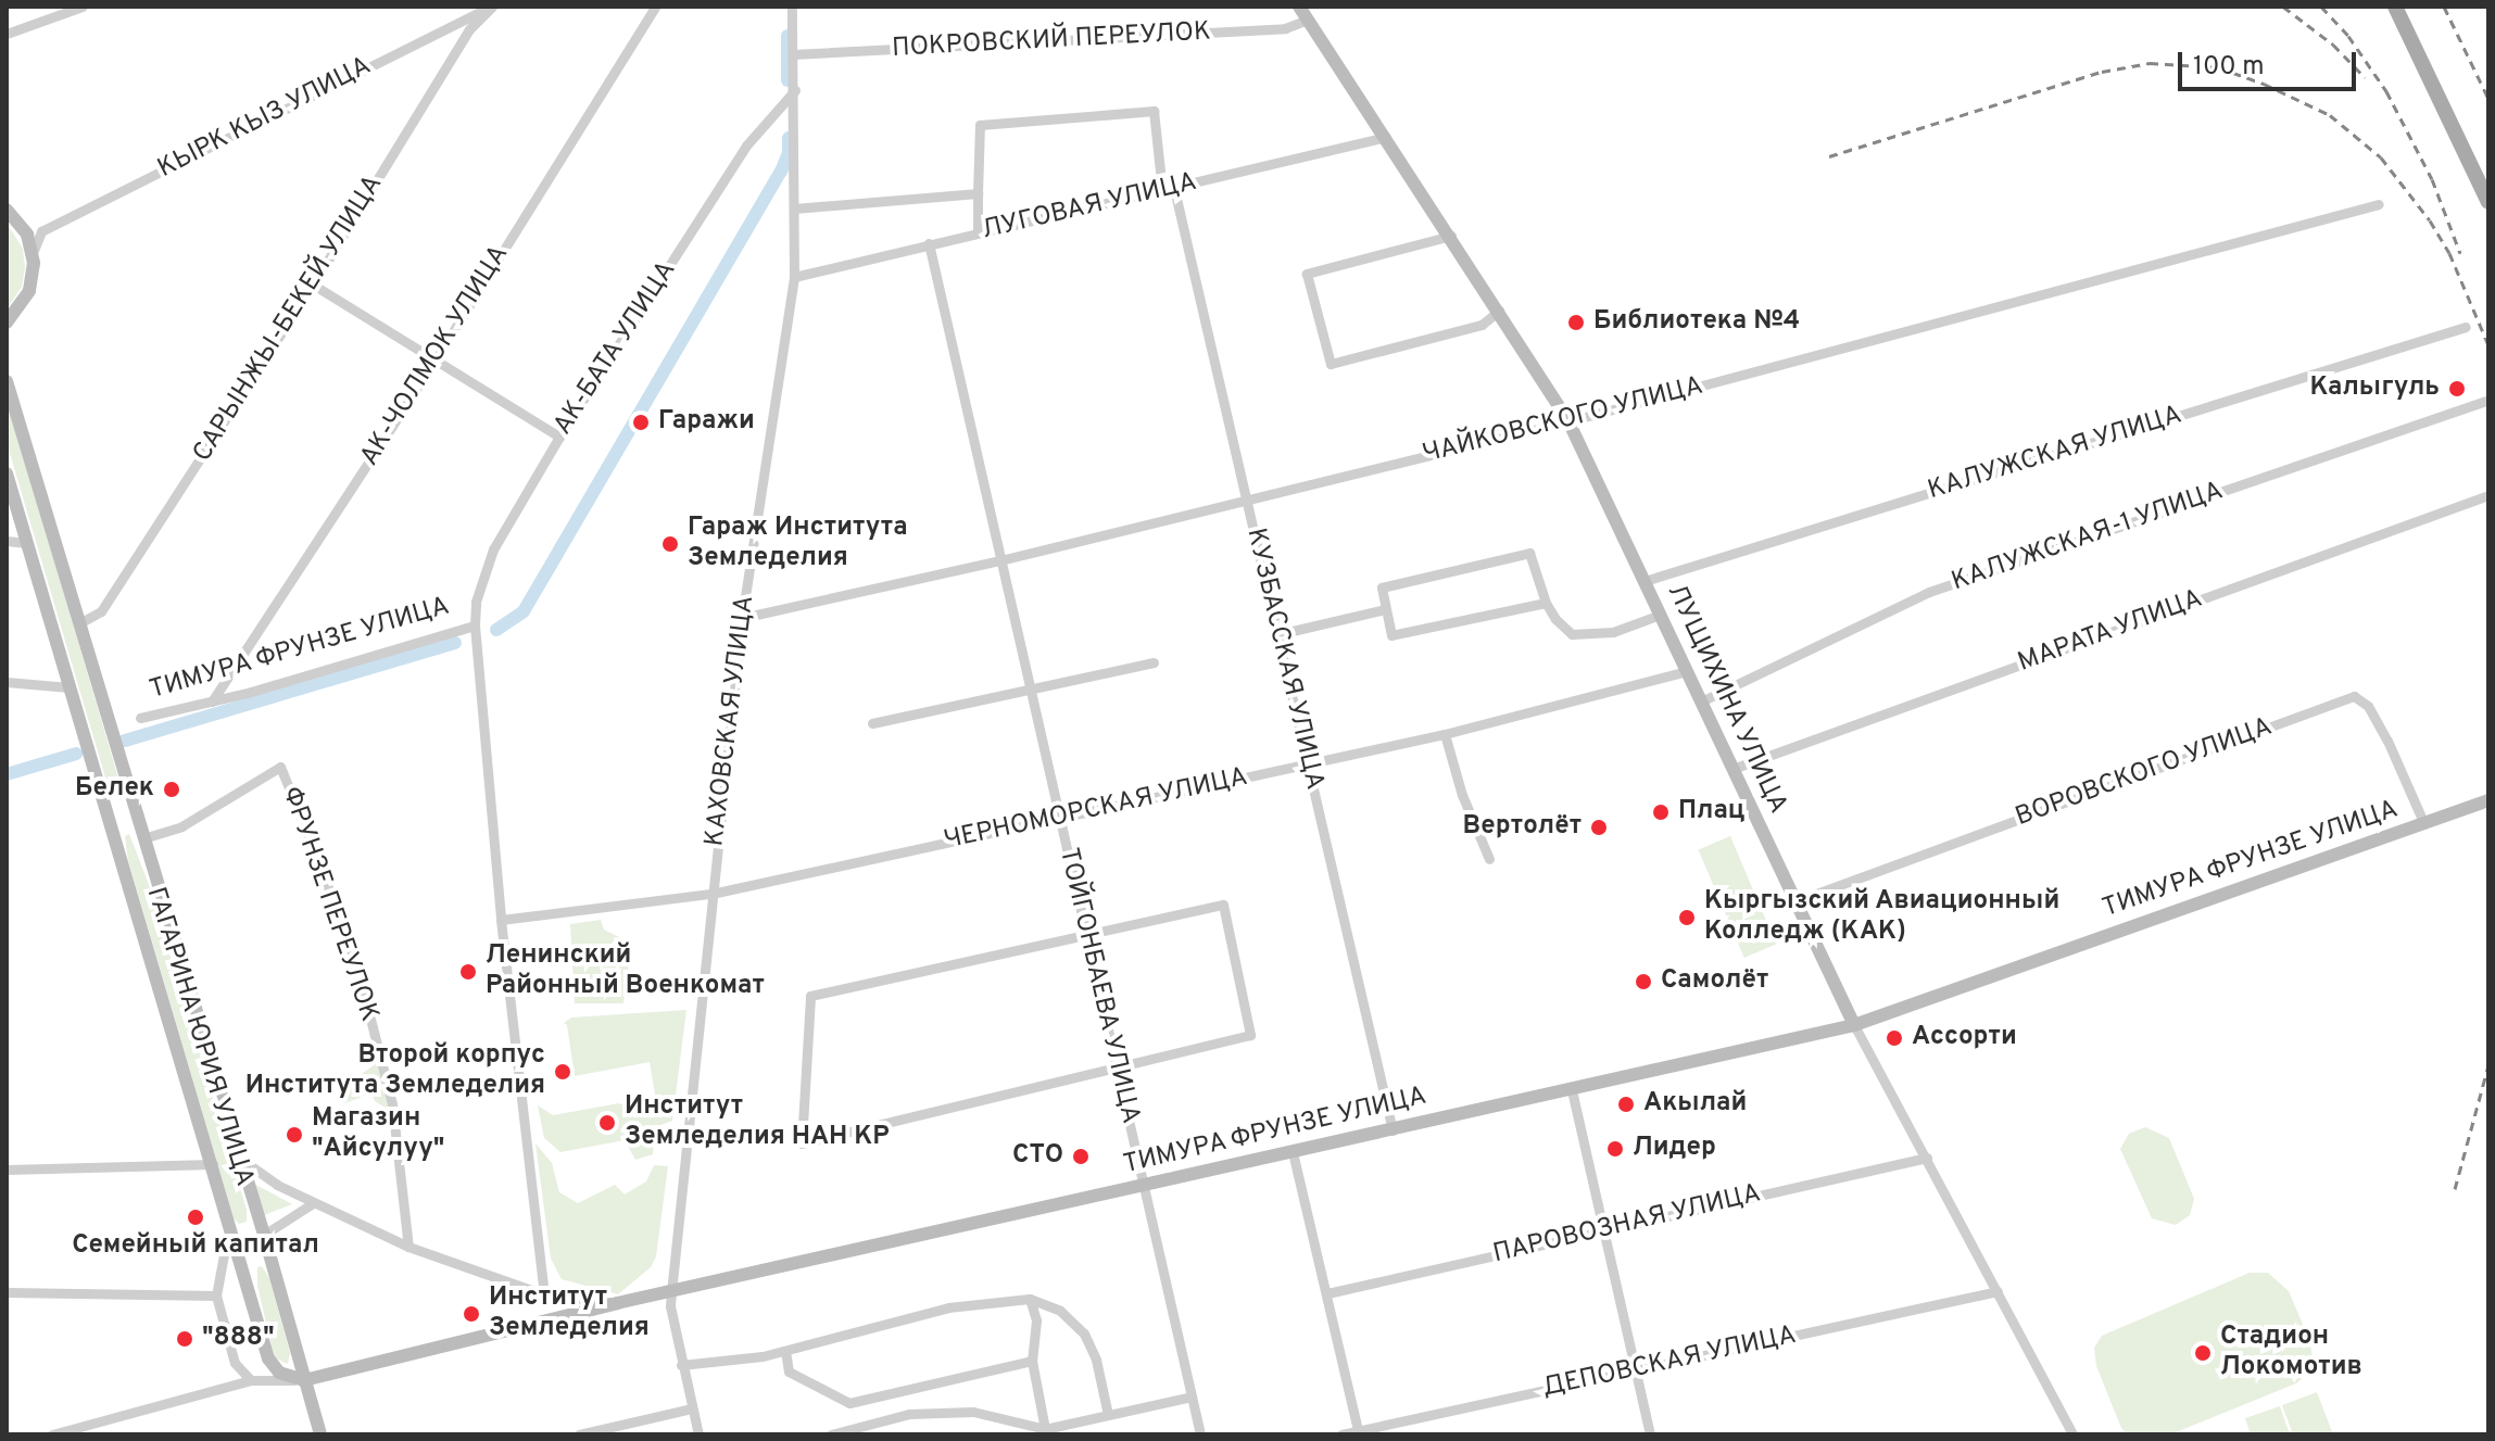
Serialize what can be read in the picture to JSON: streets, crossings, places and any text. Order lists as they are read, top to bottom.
{
  "streets": {
    "main road": ["ТИМУРА ФРУНЗЕ УЛИЦА", "ЛУЩИХИНА УЛИЦА", "ГАГАРИНА ЮРИЯ УЛИЦА"],
    "street": [
      "ПОКРОВСКИЙ ПЕРЕУЛОК",
      "КЫРК КЫЗ УЛИЦА",
      "ЛУГОВАЯ УЛИЦА",
      "САРЫНЖЫ-БЕКЕЙ УЛИЦА",
      "АК-БАТА УЛИЦА",
      "АК-ЧОЛМОК УЛИЦА",
      "ЧАЙКОВСКОГО УЛИЦА",
      "КАЛУЖСКАЯ УЛИЦА",
      "КАЛУЖСКАЯ-1 УЛИЦА",
      "МАРАТА УЛИЦА",
      "КУЗБАССКАЯ УЛИЦА",
      "КАХОВСКАЯ УЛИЦА",
      "ВОРОВСКОГО УЛИЦА",
      "ЧЕРНОМОРСКАЯ УЛИЦА",
      "ФРУНЗЕ ПЕРЕУЛОК",
      "ТОЙГОНБАЕВА УЛИЦА",
      "ПАРОВОЗНАЯ УЛИЦА",
      "ДЕПОВСКАЯ УЛИЦА"
    ]
  },
  "crossings": [
    ["ПОКРОВСКИЙ ПЕРЕУЛОК", "ЛУЩИХИНА УЛИЦА"],
    ["ПОКРОВСКИЙ ПЕРЕУЛОК", "КАХОВСКАЯ УЛИЦА"],
    ["КЫРК КЫЗ УЛИЦА", "САРЫНЖЫ-БЕКЕЙ УЛИЦА"],
    ["ЛУГОВАЯ УЛИЦА", "КУЗБАССКАЯ УЛИЦА"],
    ["ЛУГОВАЯ УЛИЦА", "ЛУЩИХИНА УЛИЦА"],
    ["ЛУГОВАЯ УЛИЦА", "КАХОВСКАЯ УЛИЦА"],
    ["ЛУГОВАЯ УЛИЦА", "ТОЙГОНБАЕВА УЛИЦА"],
    ["САРЫНЖЫ-БЕКЕЙ УЛИЦА", "ГАГАРИНА ЮРИЯ УЛИЦА"],
    ["АК-БАТА УЛИЦА", "ТИМУРА ФРУНЗЕ УЛИЦА"],
    ["АК-БАТА УЛИЦА", "КАХОВСКАЯ УЛИЦА"],
    ["АК-ЧОЛМОК УЛИЦА", "ТИМУРА ФРУНЗЕ УЛИЦА"],
    ["ЧАЙКОВСКОГО УЛИЦА", "КУЗБАССКАЯ УЛИЦА"],
    ["ЧАЙКОВСКОГО УЛИЦА", "ЛУЩИХИНА УЛИЦА"],
    ["ЧАЙКОВСКОГО УЛИЦА", "КАХОВСКАЯ УЛИЦА"],
    ["ЧАЙКОВСКОГО УЛИЦА", "ТОЙГОНБАЕВА УЛИЦА"],
    ["КАЛУЖСКАЯ УЛИЦА", "ЛУЩИХИНА УЛИЦА"],
    ["КАЛУЖСКАЯ-1 УЛИЦА", "ЛУЩИХИНА УЛИЦА"],
    ["МАРАТА УЛИЦА", "ЛУЩИХИНА УЛИЦА"],
    ["ТИМУРА ФРУНЗЕ УЛИЦА", "КУЗБАССКАЯ УЛИЦА"],
    ["ТИМУРА ФРУНЗЕ УЛИЦА", "ЛУЩИХИНА УЛИЦА"],
    ["ТИМУРА ФРУНЗЕ УЛИЦА", "КАХОВСКАЯ УЛИЦА"],
    ["ТИМУРА ФРУНЗЕ УЛИЦА", "ВОРОВСКОГО УЛИЦА"],
    ["ТИМУРА ФРУНЗЕ УЛИЦА", "ЧЕРНОМОРСКАЯ УЛИЦА"],
    ["ТИМУРА ФРУНЗЕ УЛИЦА", "ТОЙГОНБАЕВА УЛИЦА"],
    ["ТИМУРА ФРУНЗЕ УЛИЦА", "ГАГАРИНА ЮРИЯ УЛИЦА"],
    ["КУЗБАССКАЯ УЛИЦА", "ЧЕРНОМОРСКАЯ УЛИЦА"],
    ["ЛУЩИХИНА УЛИЦА", "ВОРОВСКОГО УЛИЦА"],
    ["ЛУЩИХИНА УЛИЦА", "ЧЕРНОМОРСКАЯ УЛИЦА"],
    ["ЛУЩИХИНА УЛИЦА", "ПАРОВОЗНАЯ УЛИЦА"],
    ["ЛУЩИХИНА УЛИЦА", "ДЕПОВСКАЯ УЛИЦА"],
    ["КАХОВСКАЯ УЛИЦА", "ЧЕРНОМОРСКАЯ УЛИЦА"],
    ["ЧЕРНОМОРСКАЯ УЛИЦА", "ТОЙГОНБАЕВА УЛИЦА"],
    ["ФРУНЗЕ ПЕРЕУЛОК", "ГАГАРИНА ЮРИЯ УЛИЦА"]
  ],
  "places": [
    "Библиотека №4",
    "Калыгуль",
    "Гаражи",
    "Гараж Института Земледелия",
    "Белек",
    "Плац",
    "Вертолёт",
    "Кыргызский Авиационный Колледж (КАК)",
    "Ленинский Районный Военкомат",
    "Самолёт",
    "Ассорти",
    "Второй корпус Института Земледелия",
    "Акылай",
    "Институт Земледелия НАН КР",
    "Магазин \"Айсулуу\"",
    "Лидер",
    "СТО",
    "Семейный капитал",
    "Институт Земледелия",
    "\"888\"",
    "Стадион Локомотив"
  ],
  "scale_bar": "100 m"
}
